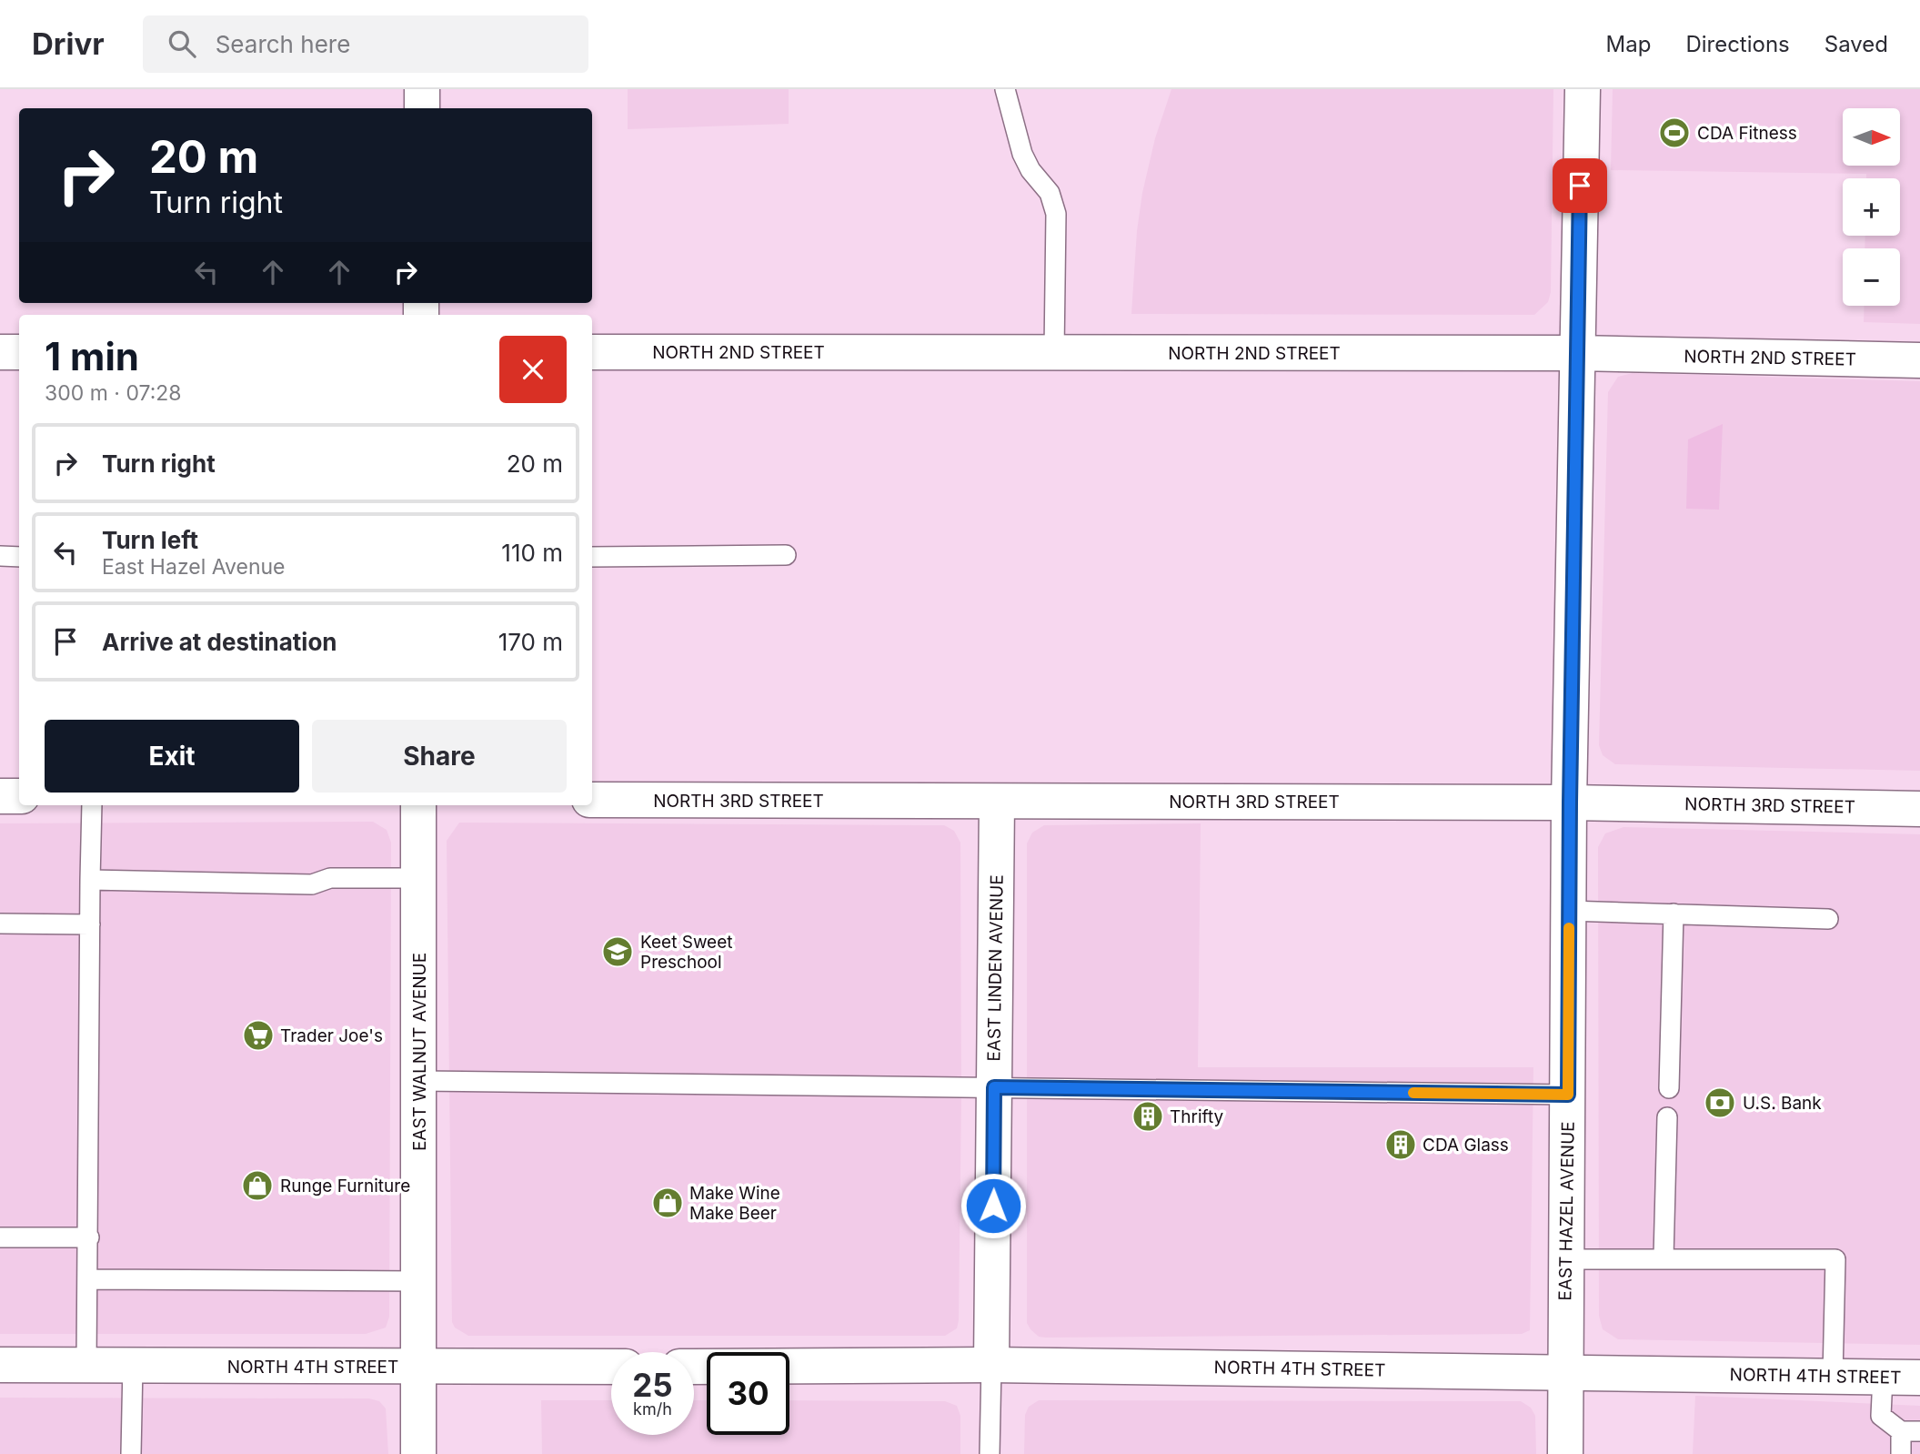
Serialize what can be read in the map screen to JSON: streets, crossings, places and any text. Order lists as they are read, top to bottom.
{
  "streets": {
    "street": [
      "NORTH 2ND STREET",
      "NORTH 3RD STREET",
      "EAST LINDEN AVENUE",
      "EAST WALNUT AVENUE",
      "EAST HAZEL AVENUE",
      "NORTH 4TH STREET"
    ]
  },
  "crossings": [
    ["NORTH 2ND STREET", "EAST HAZEL AVENUE"],
    ["NORTH 3RD STREET", "EAST LINDEN AVENUE"],
    ["NORTH 3RD STREET", "EAST HAZEL AVENUE"],
    ["EAST LINDEN AVENUE", "NORTH 4TH STREET"],
    ["EAST WALNUT AVENUE", "NORTH 4TH STREET"],
    ["EAST HAZEL AVENUE", "NORTH 4TH STREET"]
  ],
  "places": {
    "sports": ["CDA Fitness"],
    "school or university": ["Keet Sweet Preschool"],
    "supermarket": ["Trader Joe's"],
    "bank": ["U.S. Bank"],
    "building": ["Thrifty", "CDA Glass"],
    "shop": ["Runge Furniture", "Make Wine Make Beer"]
  },
  "north": "right",
  "page": {
    "header": "Drivr",
    "search": "Search here",
    "nav": ["Map", "Directions", "Saved"],
    "map_buttons": ["+", "−"],
    "turn": ["20 m", "Turn right"],
    "heading": ["1 min", "300 m · 07:28"],
    "list": [
      {
        "name": "Turn right",
        "value": "20 m"
      },
      {
        "name": "Turn left",
        "note": "East Hazel Avenue",
        "value": "110 m"
      },
      {
        "name": "Arrive at destination",
        "value": "170 m"
      }
    ],
    "buttons": ["Exit", "Share"],
    "speed": "25 km/h",
    "limit": "30"
  }
}
